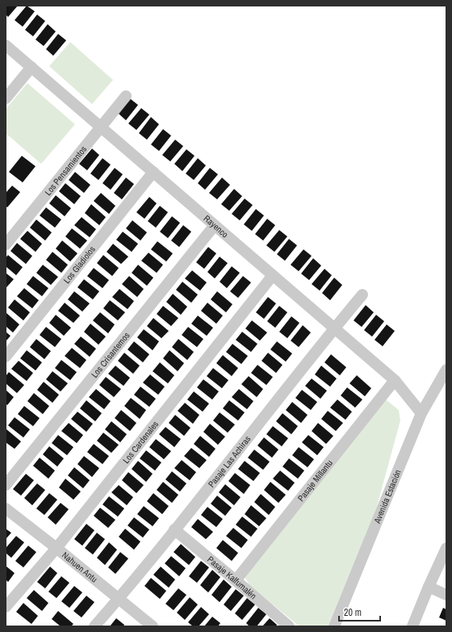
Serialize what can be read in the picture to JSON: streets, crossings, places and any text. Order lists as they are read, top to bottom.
{
  "streets": {
    "street": [
      "Los Pensamientos",
      "Rayenco",
      "Los Gladiolos",
      "Los Crisantemos",
      "Los Cardenales",
      "Pasaje Las Achiras",
      "Pasaje Millantu",
      "Avenida Estación",
      "Nahuen Antu",
      "Pasaje Kalfumalén"
    ]
  },
  "crossings": [
    ["Los Pensamientos", "Rayenco"],
    ["Rayenco", "Los Gladiolos"],
    ["Rayenco", "Los Crisantemos"],
    ["Rayenco", "Los Cardenales"],
    ["Rayenco", "Pasaje Las Achiras"],
    ["Rayenco", "Pasaje Millantu"],
    ["Rayenco", "Avenida Estación"],
    ["Los Cardenales", "Nahuen Antu"],
    ["Pasaje Las Achiras", "Nahuen Antu"],
    ["Pasaje Las Achiras", "Pasaje Kalfumalén"],
    ["Pasaje Millantu", "Pasaje Kalfumalén"]
  ],
  "scale_bar": "20 m"
}
